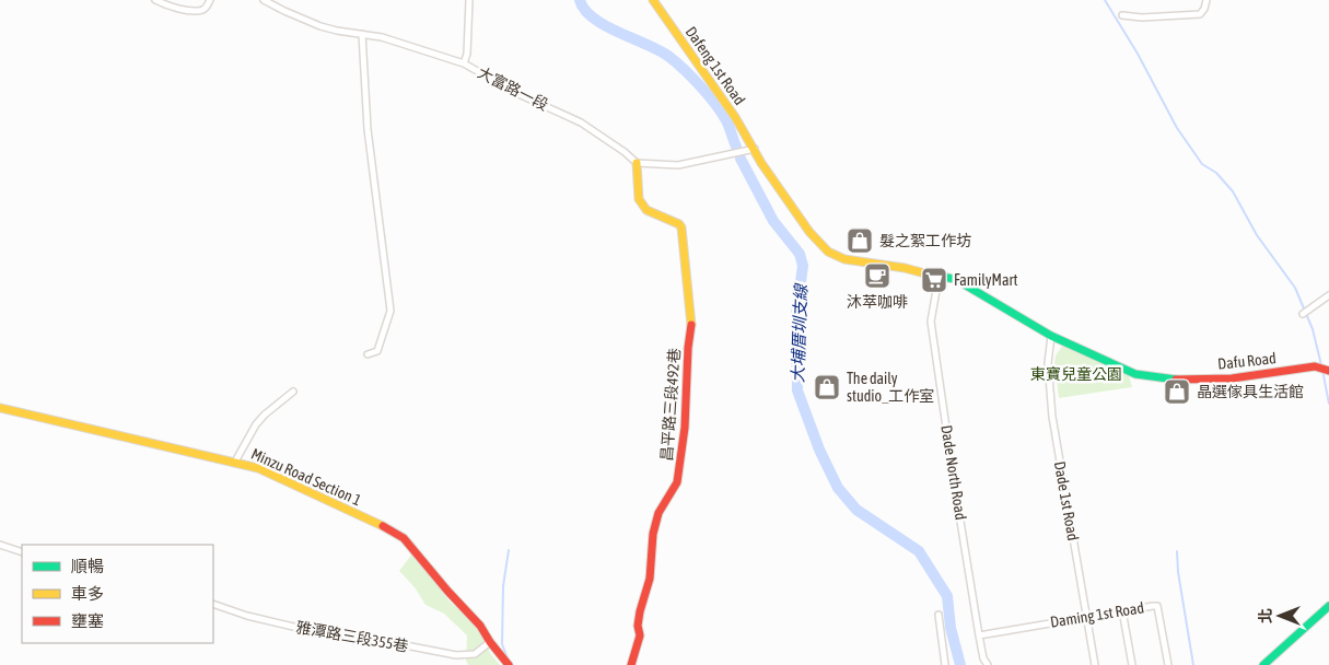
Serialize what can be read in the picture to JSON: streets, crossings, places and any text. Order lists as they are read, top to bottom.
{
  "streets": {
    "street": [
      "Dafeng 1st Road",
      "大富路一段",
      "Dafu Road",
      "昌平路三段492巷",
      "Dade North Road",
      "Minzu Road Section 1",
      "Dade 1st Road",
      "Daming 1st Road",
      "雅潭路三段355巷"
    ]
  },
  "crossings": [
    ["Dafeng 1st Road", "Dafu Road"],
    ["Dafeng 1st Road", "Dade North Road"],
    ["大富路一段", "昌平路三段492巷"],
    ["Dafu Road", "Dade North Road"],
    ["Dafu Road", "Dade 1st Road"],
    ["Dade North Road", "Daming 1st Road"],
    ["Minzu Road Section 1", "雅潭路三段355巷"],
    ["Dade 1st Road", "Daming 1st Road"]
  ],
  "water": ["大埔厝圳支線"],
  "parks": ["東寶兒童公園"],
  "places": {
    "shop": ["髮之絮工作坊", "The daily studio_工作室", "晶選傢具生活館"],
    "cafe": ["沐萃咖啡"],
    "supermarket": ["FamilyMart"]
  },
  "legend": ["順暢", "車多", "壅塞"],
  "north": "left"
}
